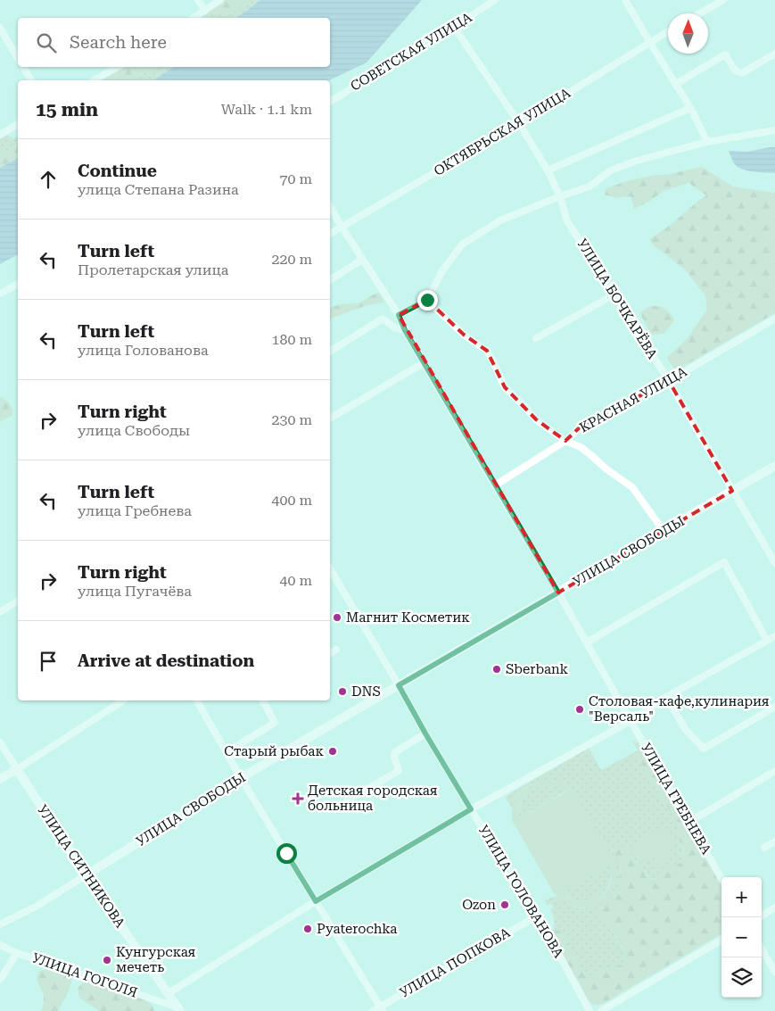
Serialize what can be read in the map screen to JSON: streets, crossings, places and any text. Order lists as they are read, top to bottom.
{
  "streets": {
    "main road": ["УЛИЦА СВОБОДЫ", "УЛИЦА СИТНИКОВА"],
    "street": [
      "СОВЕТСКАЯ УЛИЦА",
      "ОКТЯБРЬСКАЯ УЛИЦА",
      "УЛИЦА БОЧКАРЁВА",
      "КРАСНАЯ УЛИЦА",
      "УЛИЦА ГРЕБНЕВА",
      "УЛИЦА ГОЛОВАНОВА",
      "УЛИЦА ПОПКОВА",
      "УЛИЦА ГОГОЛЯ"
    ]
  },
  "crossings": [
    ["СОВЕТСКАЯ УЛИЦА", "УЛИЦА БОЧКАРЁВА"],
    ["ОКТЯБРЬСКАЯ УЛИЦА", "УЛИЦА БОЧКАРЁВА"],
    ["ОКТЯБРЬСКАЯ УЛИЦА", "УЛИЦА ГРЕБНЕВА"],
    ["УЛИЦА БОЧКАРЁВА", "КРАСНАЯ УЛИЦА"],
    ["УЛИЦА БОЧКАРЁВА", "УЛИЦА СВОБОДЫ"],
    ["КРАСНАЯ УЛИЦА", "УЛИЦА ГРЕБНЕВА"],
    ["УЛИЦА СВОБОДЫ", "УЛИЦА ГРЕБНЕВА"],
    ["УЛИЦА СВОБОДЫ", "УЛИЦА СИТНИКОВА"],
    ["УЛИЦА СВОБОДЫ", "УЛИЦА ГОЛОВАНОВА"],
    ["УЛИЦА СИТНИКОВА", "УЛИЦА ГОГОЛЯ"],
    ["УЛИЦА ГОЛОВАНОВА", "УЛИЦА ПОПКОВА"]
  ],
  "places": {
    "other": [
      "Магнит Косметик",
      "Sberbank",
      "DNS",
      "Столовая-кафе,кулинария \"Версаль\"",
      "Старый рыбак",
      "Ozon",
      "Pyaterochka",
      "Кунгурская мечеть"
    ],
    "health": ["Детская городская больница"]
  },
  "north": "top",
  "page": {
    "search": "Search here",
    "heading": ["15 min", "Walk · 1.1 km"],
    "list": [
      ["Continue", "улица Степана Разина", "70 m"],
      ["Turn left", "Пролетарская улица", "220 m"],
      ["Turn left", "улица Голованова", "180 m"],
      ["Turn right", "улица Свободы", "230 m"],
      ["Turn left", "улица Гребнева", "400 m"],
      ["Turn right", "улица Пугачёва", "40 m"],
      "Arrive at destination"
    ],
    "map_buttons": ["+", "−"]
  }
}
